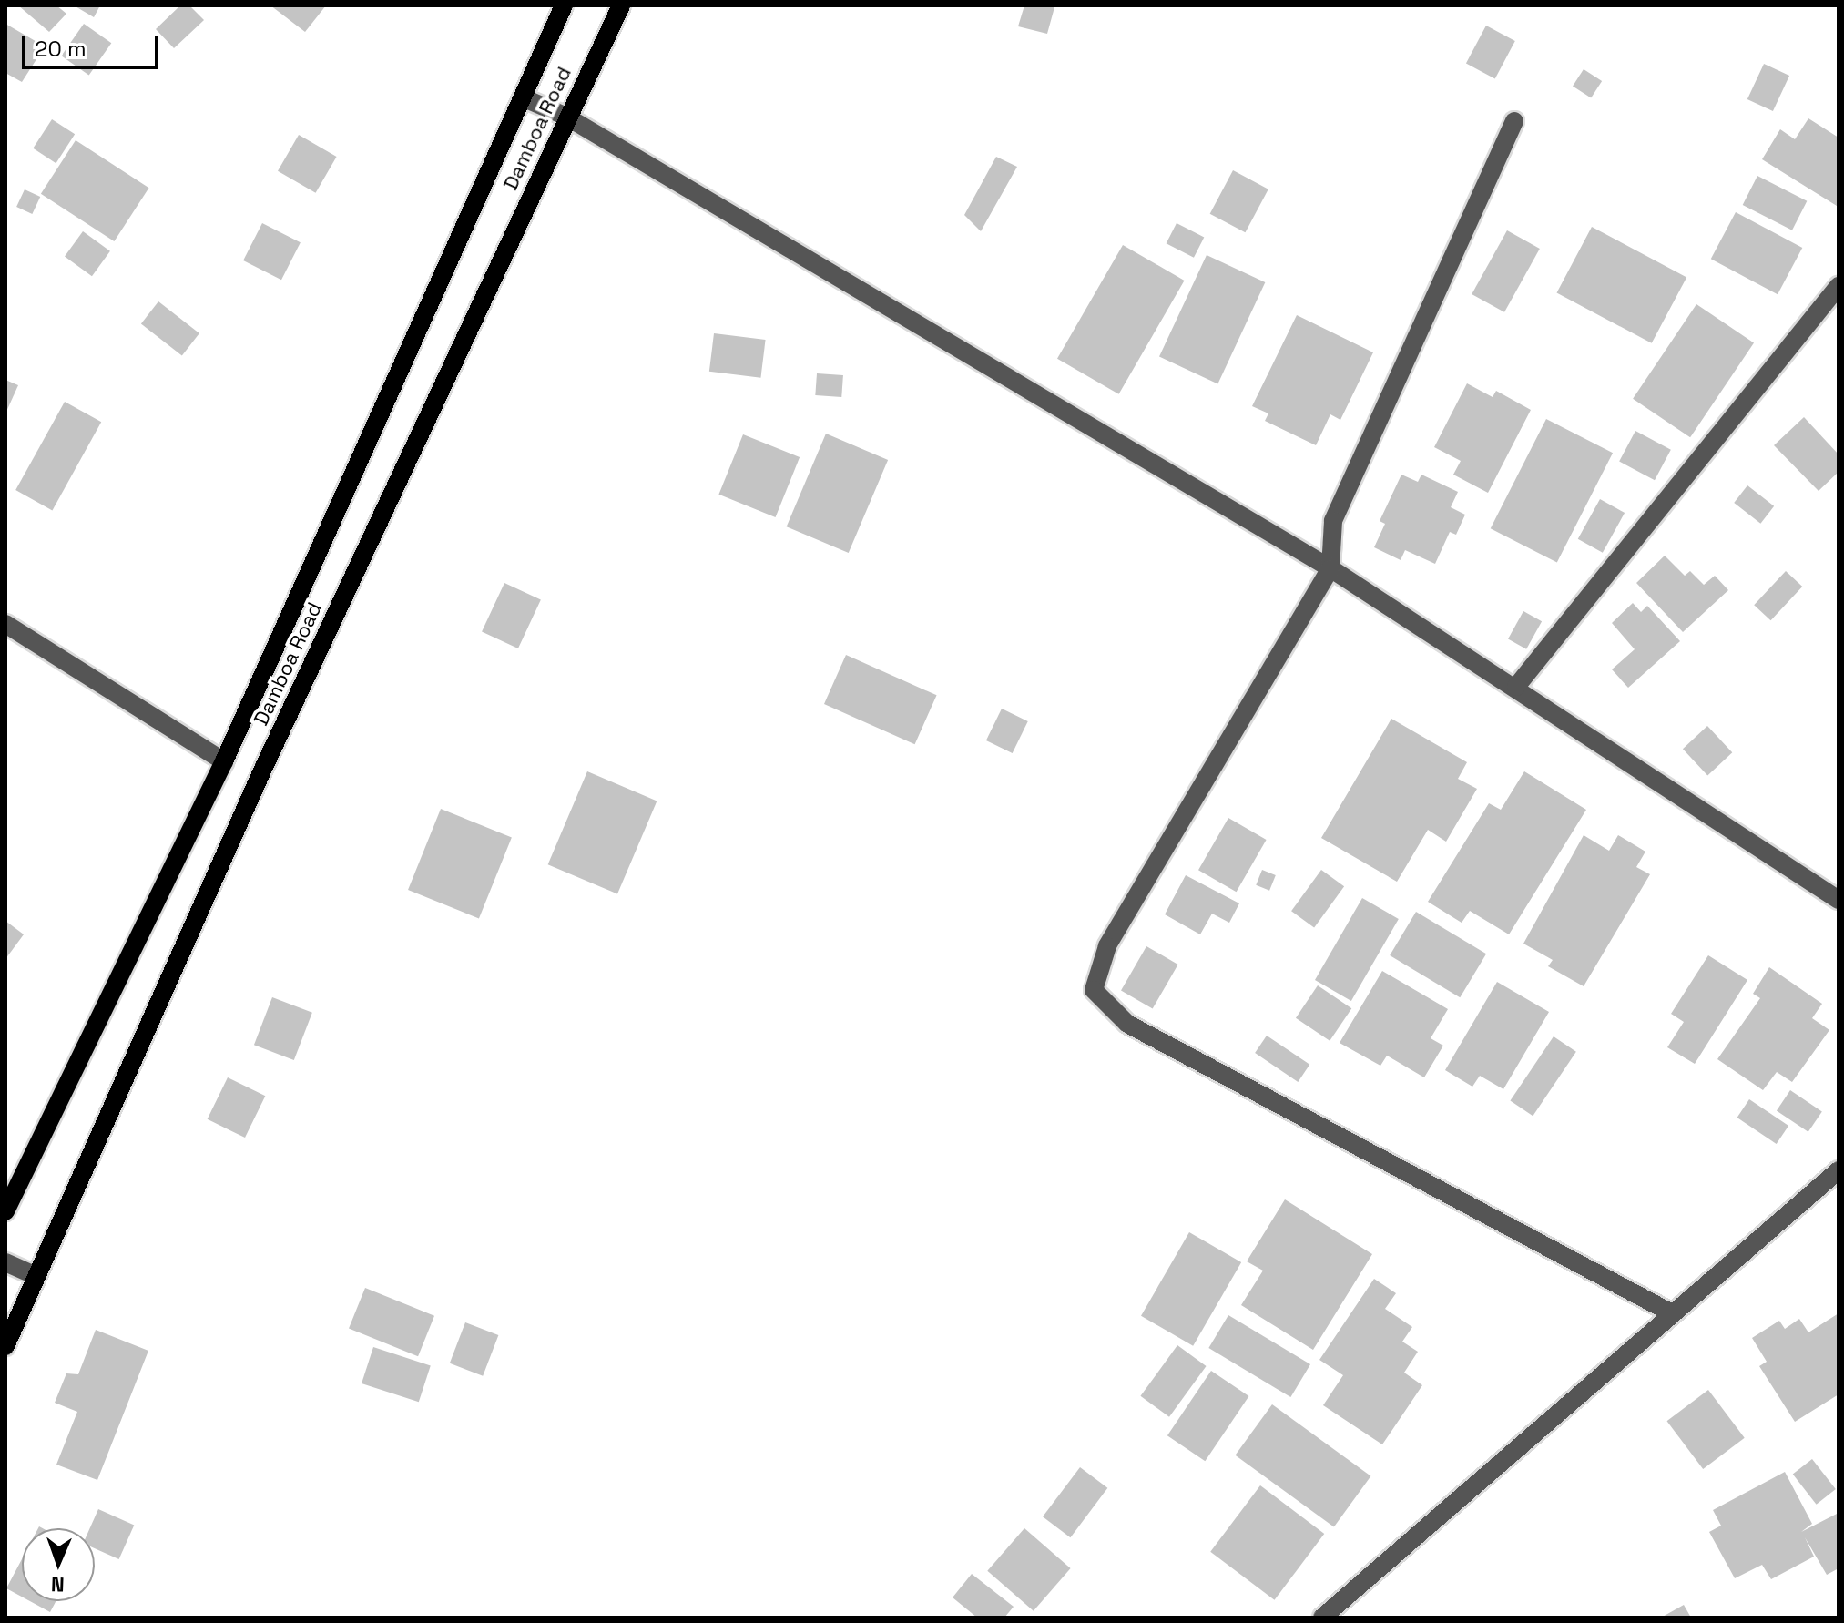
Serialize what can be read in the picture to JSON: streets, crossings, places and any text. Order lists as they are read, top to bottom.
{
  "streets": {
    "main road": ["Damboa Road"]
  },
  "scale_bar": "20 m",
  "north": "bottom"
}
